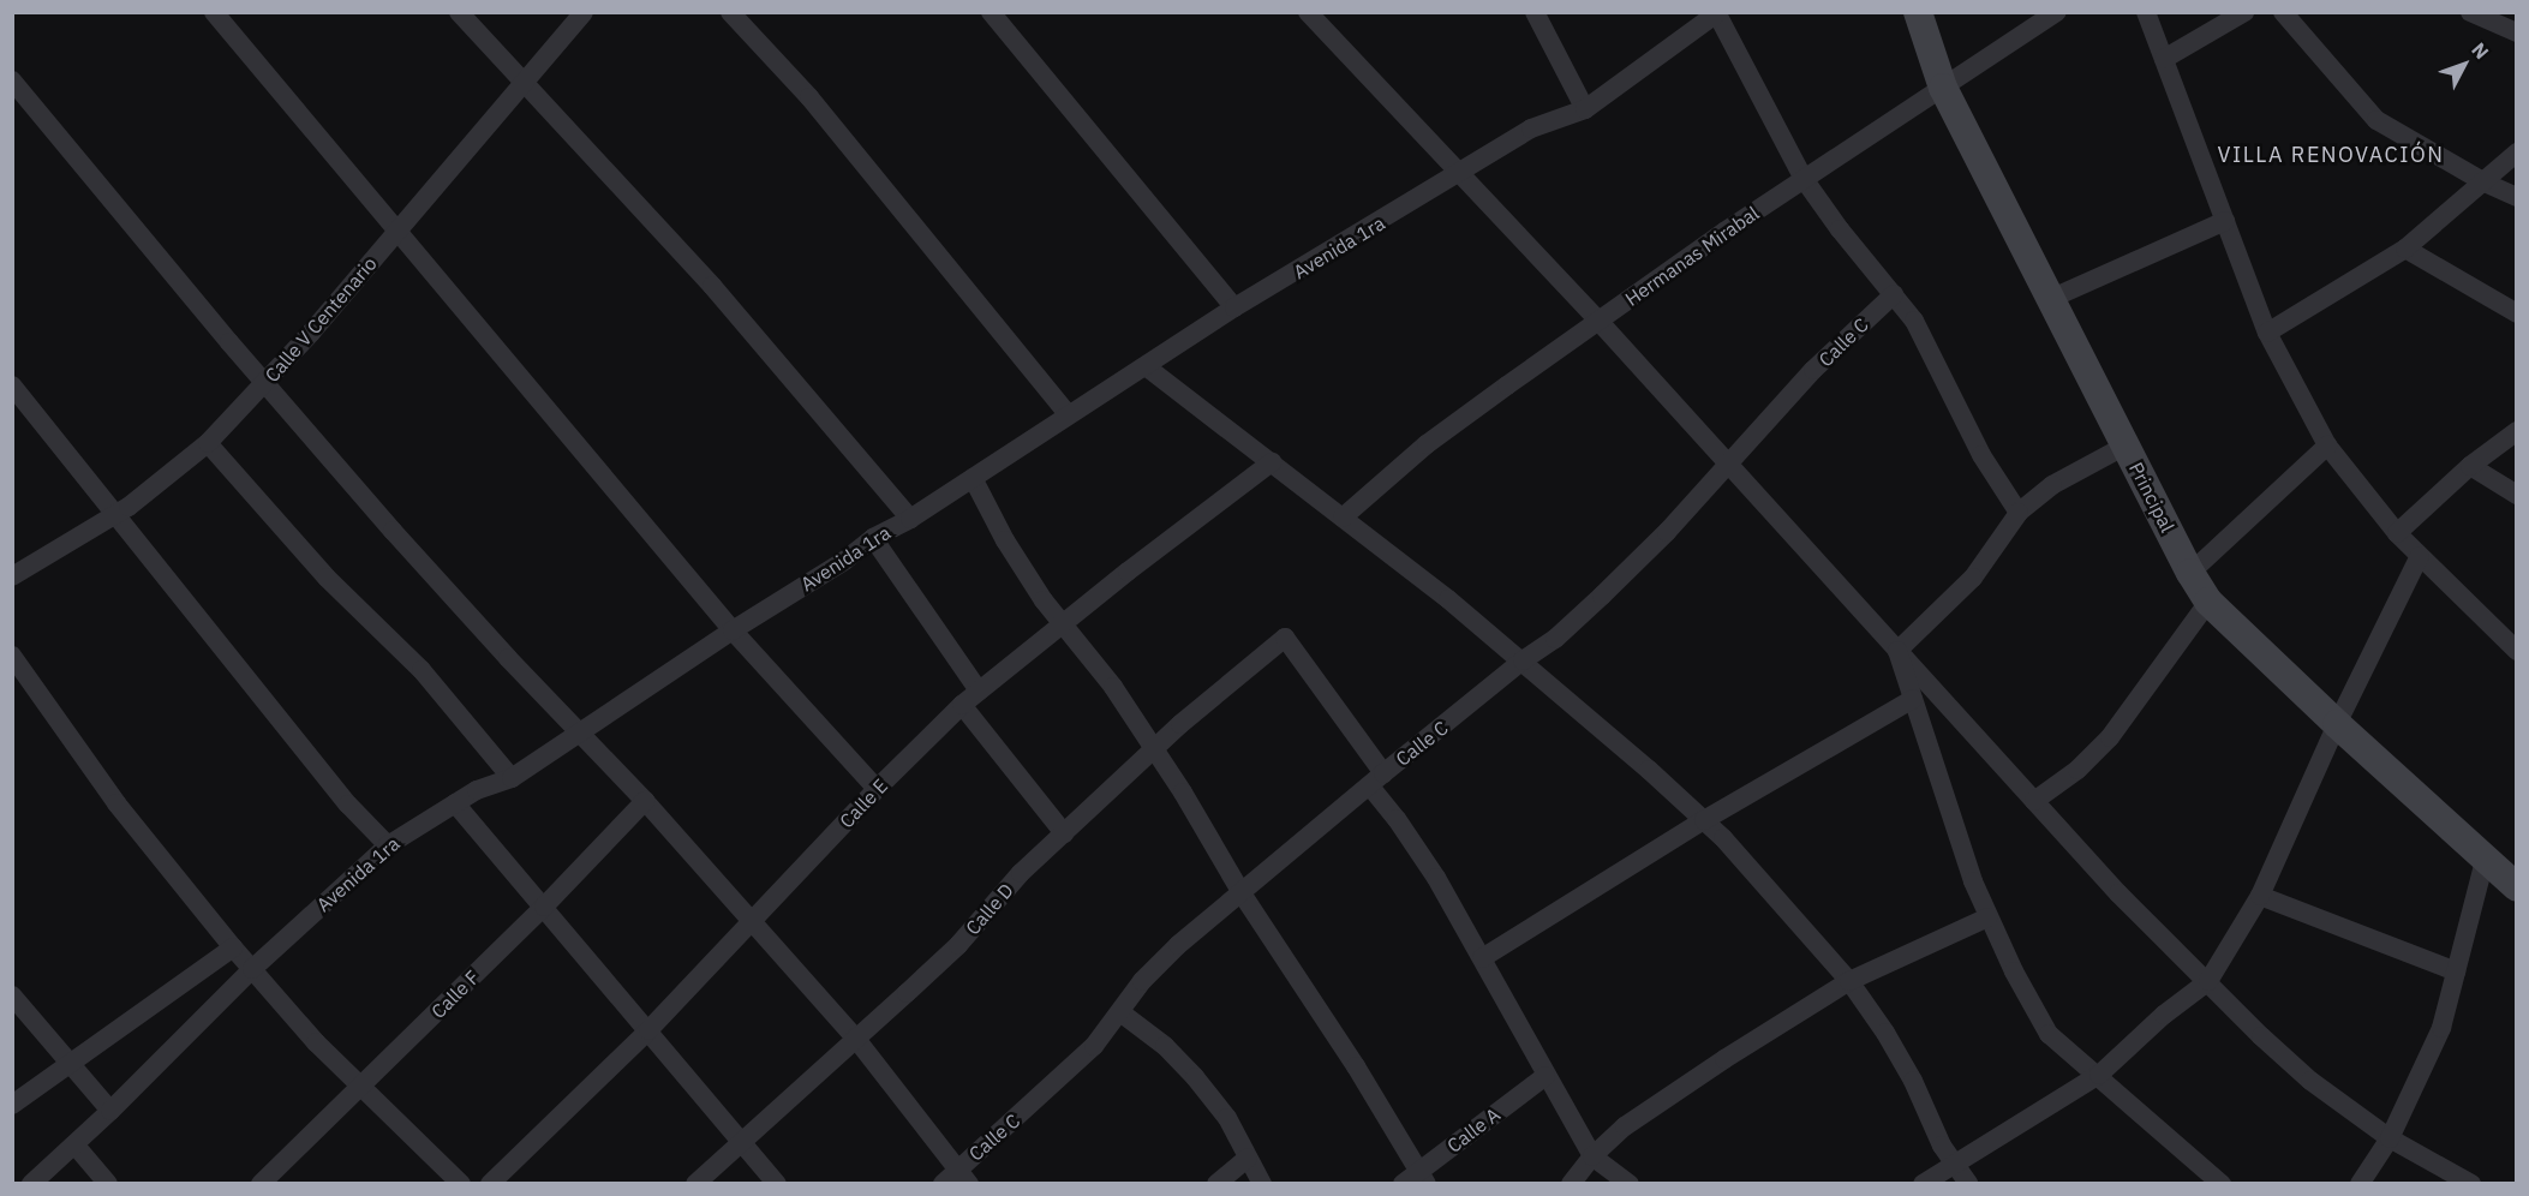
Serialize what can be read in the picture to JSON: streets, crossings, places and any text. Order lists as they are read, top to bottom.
{
  "streets": {
    "street": [
      "Avenida 1ra",
      "Hermanas Mirabal",
      "Calle V Centenario",
      "Calle C",
      "Principal",
      "Calle E",
      "Calle D",
      "Calle F",
      "Calle A"
    ]
  },
  "crossings": [
    ["Hermanas Mirabal", "Principal"],
    ["Calle C", "Calle D"]
  ],
  "districts": ["VILLA RENOVACIÓN"],
  "north": "top right"
}
